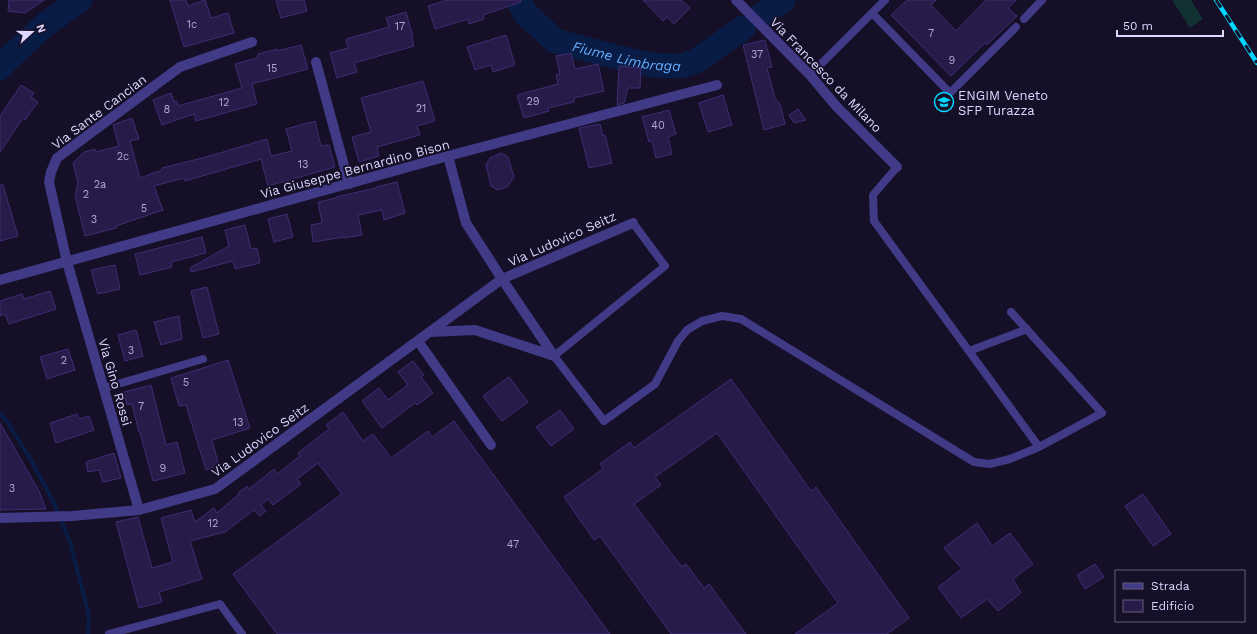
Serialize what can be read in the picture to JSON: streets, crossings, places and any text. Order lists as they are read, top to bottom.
{
  "streets": {
    "street": [
      "Via Francesco da Milano",
      "Via Sante Cancian",
      "Via Giuseppe Bernardino Bison",
      "Via Ludovico Seitz",
      "Via Gino Rossi"
    ]
  },
  "crossings": [
    ["Via Sante Cancian", "Via Giuseppe Bernardino Bison"],
    ["Via Sante Cancian", "Via Gino Rossi"],
    ["Via Giuseppe Bernardino Bison", "Via Ludovico Seitz"],
    ["Via Giuseppe Bernardino Bison", "Via Gino Rossi"],
    ["Via Ludovico Seitz", "Via Gino Rossi"]
  ],
  "water": ["Fiume Limbraga"],
  "places": {
    "school or university": ["ENGIM Veneto SFP Turazza"]
  },
  "house_numbers": [
    "1c",
    "17",
    "7",
    "37",
    "9",
    "15",
    "29",
    "12",
    "21",
    "8",
    "40",
    "2c",
    "13",
    "2a",
    "2",
    "5",
    "3",
    "3",
    "2",
    "5",
    "7",
    "13",
    "9",
    "3",
    "12",
    "47"
  ],
  "legend": ["Strada", "Edificio"],
  "scale_bar": "50 m",
  "north": "right"
}
